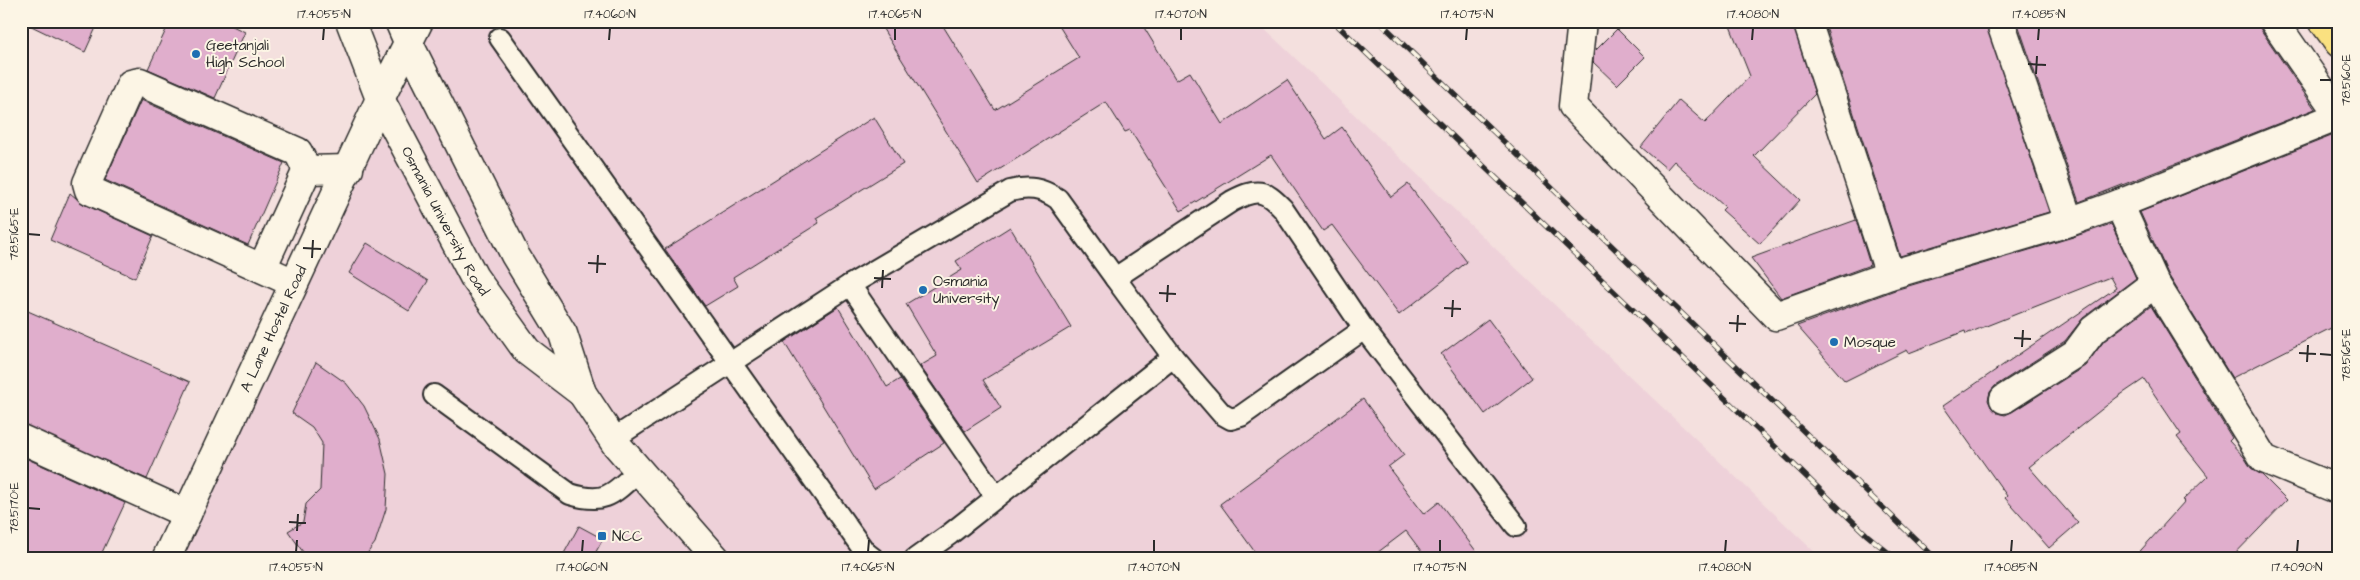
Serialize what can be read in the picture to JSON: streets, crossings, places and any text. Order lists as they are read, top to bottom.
{
  "streets": {
    "street": ["Osmania University Road", "A Lane Hostel Road"]
  },
  "crossings": [
    ["Osmania University Road", "A Lane Hostel Road"]
  ],
  "places": {
    "other": ["Geetanjali High School", "Osmania University", "Mosque"],
    "transit": ["NCC"]
  },
  "coordinates": [
    "17.4055°N",
    "17.4060°N",
    "17.4065°N",
    "17.4070°N",
    "17.4075°N",
    "17.4080°N",
    "17.4085°N",
    "78.5160°E",
    "78.5165°E",
    "78.5170°E",
    "17.4090°N"
  ]
}
